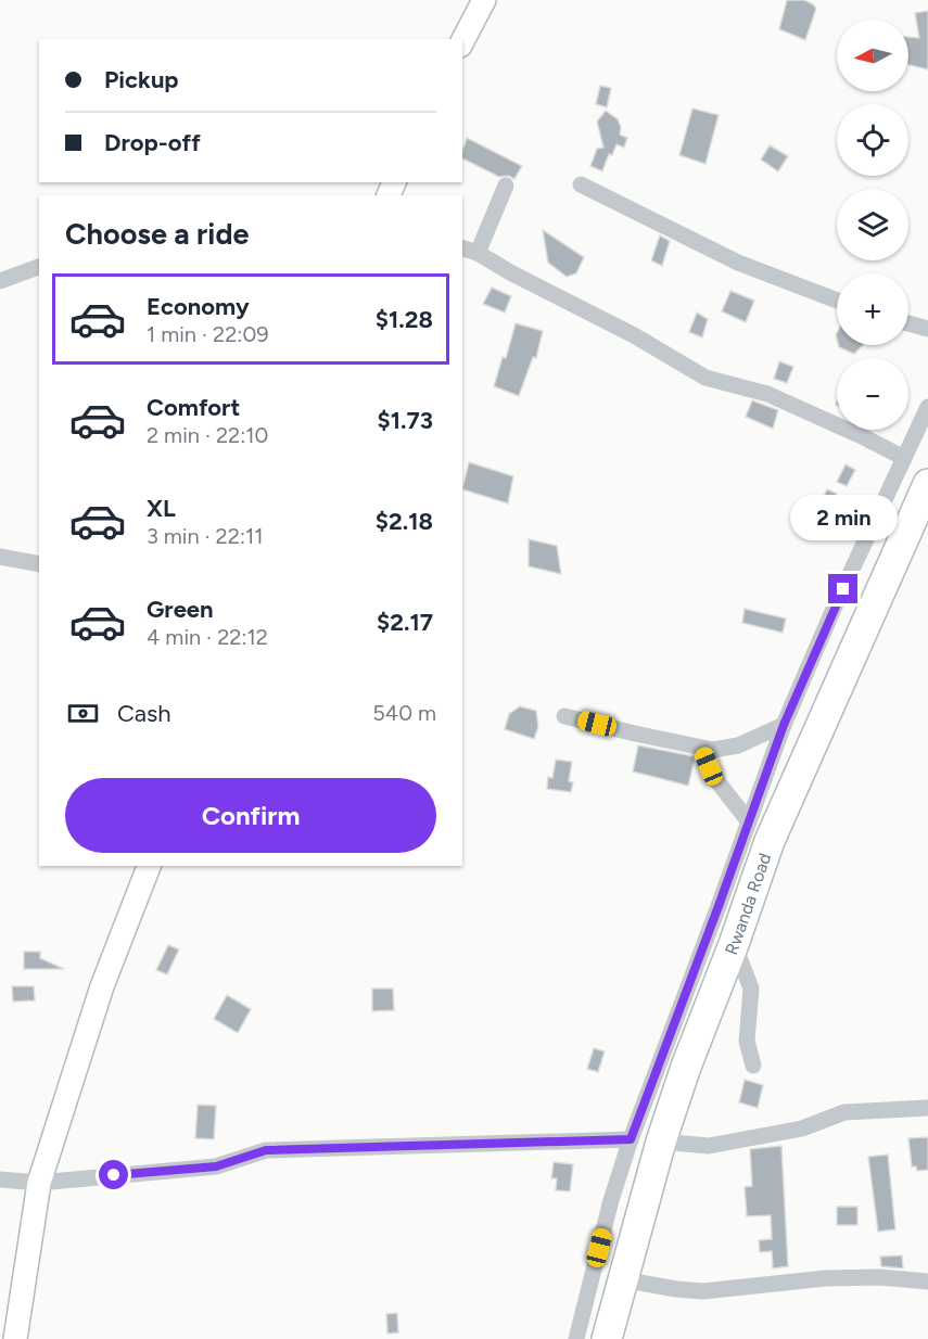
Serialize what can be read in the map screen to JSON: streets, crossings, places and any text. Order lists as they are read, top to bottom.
{
  "streets": {
    "highway": ["Rwanda Road"]
  },
  "north": "left",
  "page": {
    "map_buttons": ["+", "−"],
    "banner": ["Pickup", "Drop-off"],
    "heading": "Choose a ride",
    "list": [
      {
        "name": "Economy",
        "note": "1 min · 22:09",
        "value": "$1.28"
      },
      {
        "name": "Comfort",
        "note": "2 min · 22:10",
        "value": "$1.73"
      },
      {
        "name": "XL",
        "note": "3 min · 22:11",
        "value": "$2.18"
      },
      {
        "name": "Green",
        "note": "4 min · 22:12",
        "value": "$2.17"
      }
    ],
    "bubble": "2 min",
    "pay": ["Cash", "540 m"],
    "buttons": "Confirm"
  }
}
